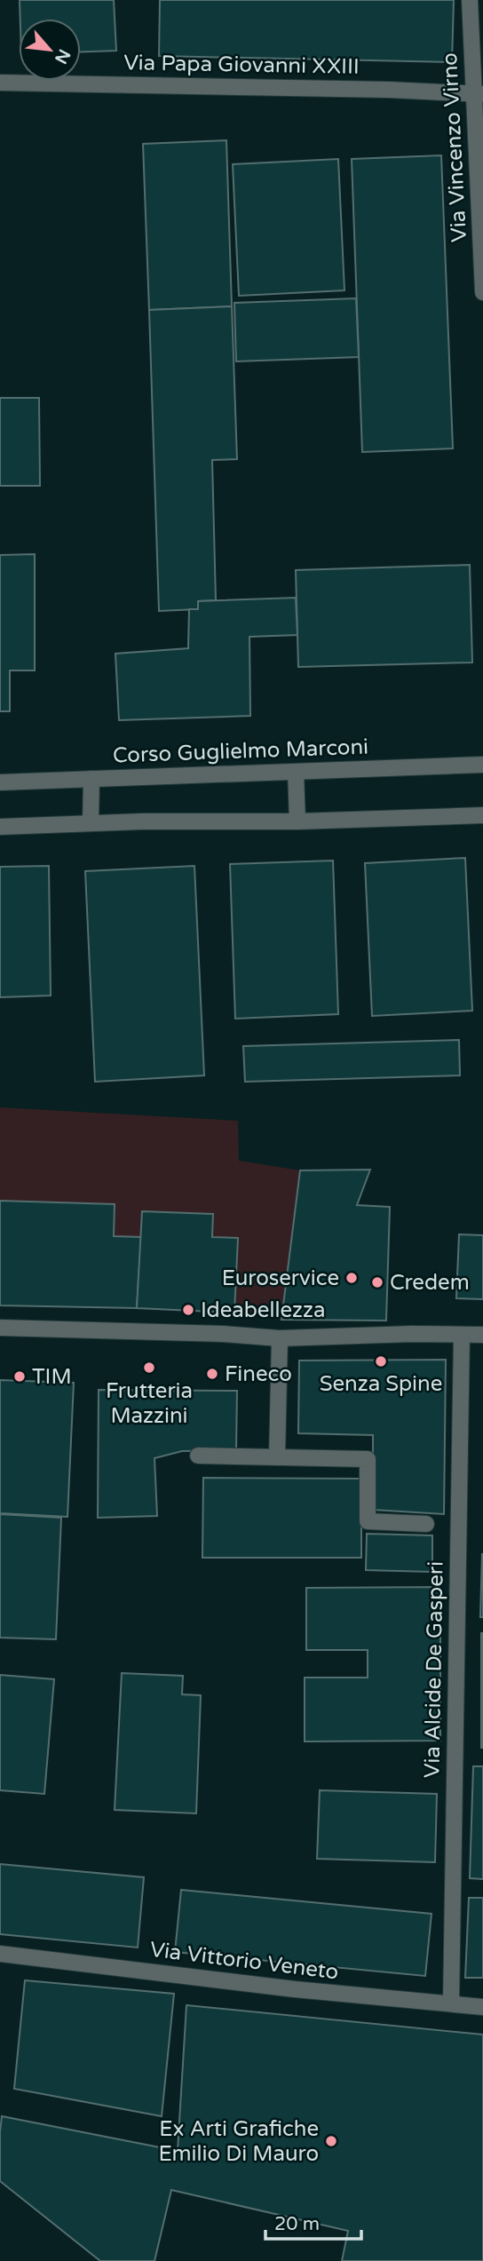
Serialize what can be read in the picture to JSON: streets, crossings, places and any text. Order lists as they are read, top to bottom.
{
  "streets": {
    "street": [
      "Via Papa Giovanni XXIII",
      "Via Vincenzo Virno",
      "Corso Guglielmo Marconi",
      "Via Alcide De Gasperi",
      "Via Vittorio Veneto"
    ]
  },
  "crossings": [
    ["Via Papa Giovanni XXIII", "Via Vincenzo Virno"],
    ["Via Alcide De Gasperi", "Via Vittorio Veneto"]
  ],
  "places": [
    "Euroservice",
    "Credem",
    "Ideabellezza",
    "Senza Spine",
    "Frutteria Mazzini",
    "Fineco",
    "TIM",
    "Ex Arti Grafiche Emilio Di Mauro"
  ],
  "scale_bar": "20 m",
  "north": "bottom right"
}
